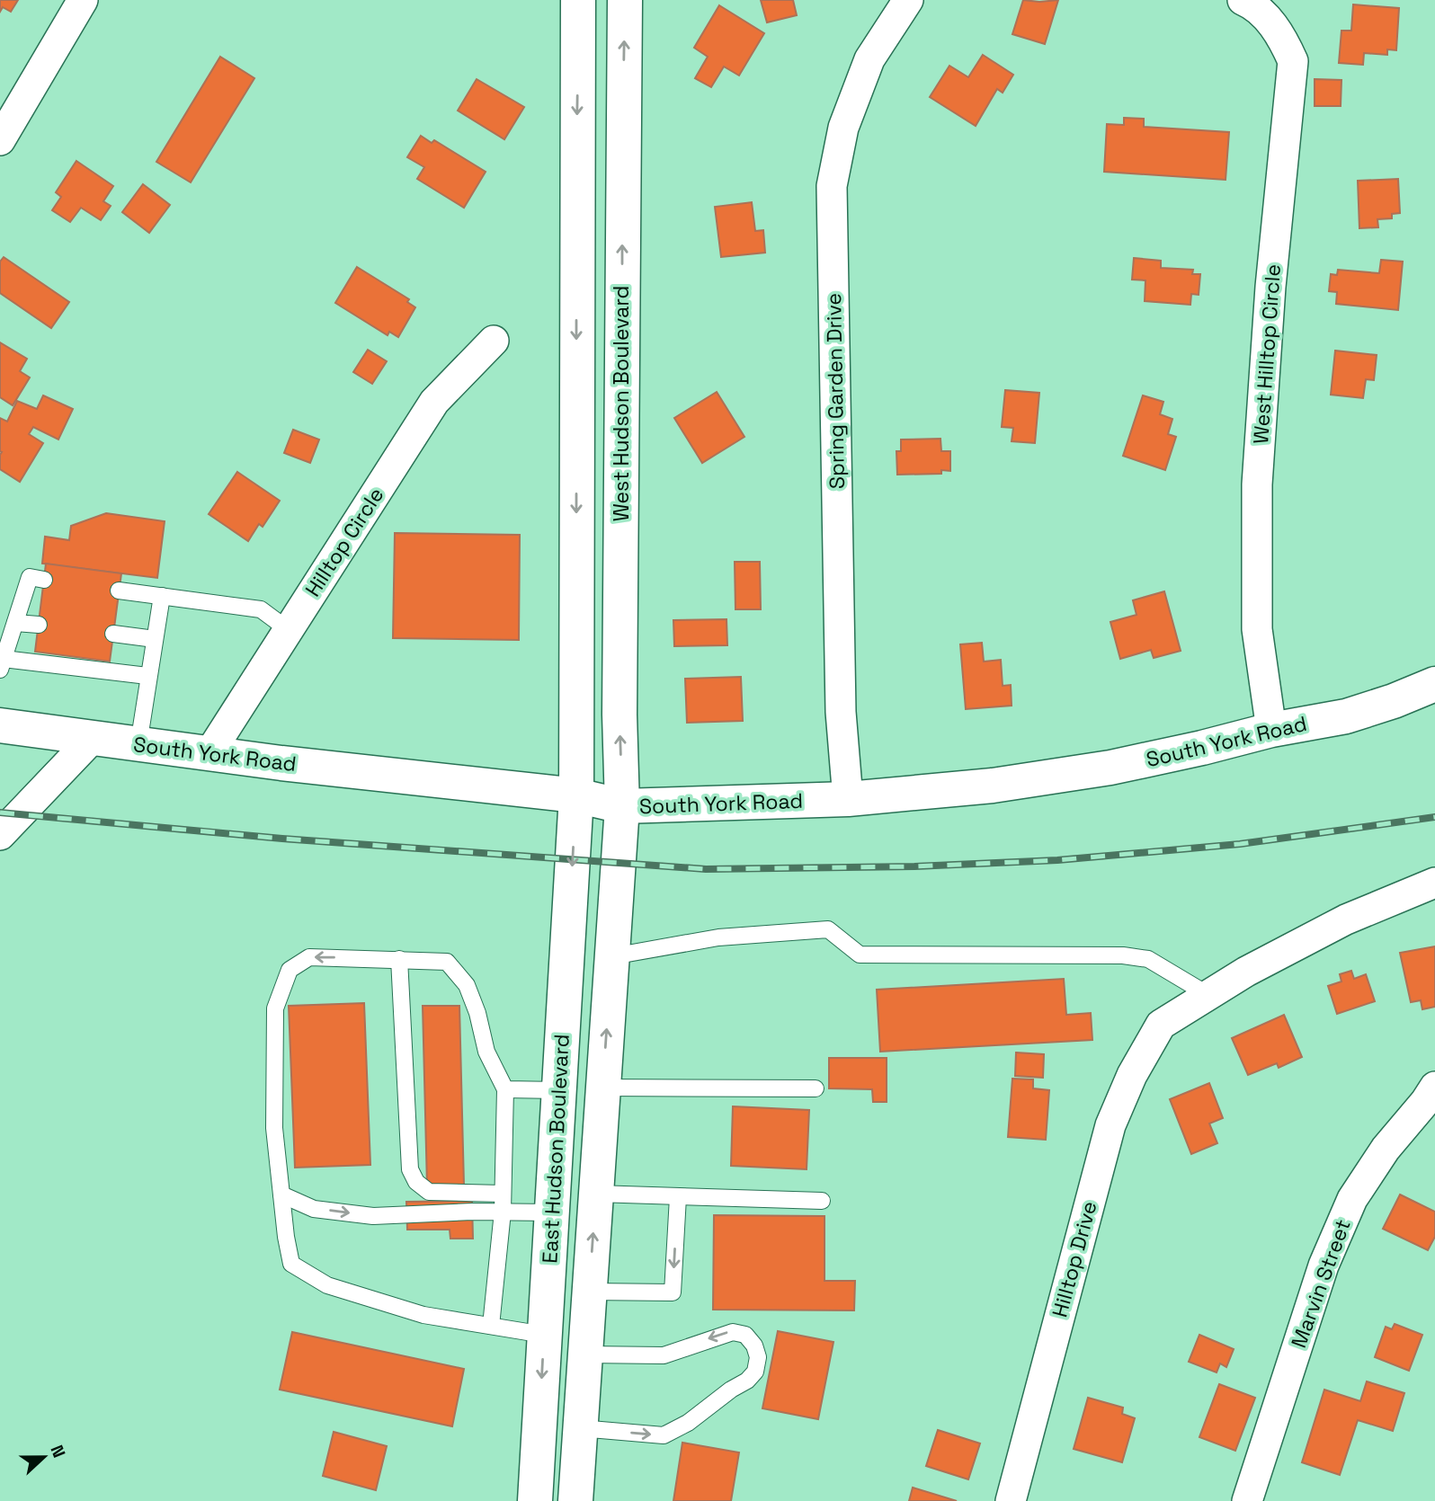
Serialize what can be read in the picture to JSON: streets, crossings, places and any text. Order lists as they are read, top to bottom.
{
  "streets": {
    "main road": ["West Hudson Boulevard", "South York Road", "East Hudson Boulevard"],
    "street": [
      "West Hilltop Circle",
      "Spring Garden Drive",
      "Hilltop Circle",
      "Hilltop Drive",
      "Marvin Street"
    ]
  },
  "crossings": [
    ["West Hilltop Circle", "South York Road"],
    ["Spring Garden Drive", "South York Road"],
    ["West Hudson Boulevard", "South York Road"],
    ["West Hudson Boulevard", "East Hudson Boulevard"],
    ["Hilltop Circle", "South York Road"],
    ["South York Road", "East Hudson Boulevard"]
  ],
  "north": "right"
}
